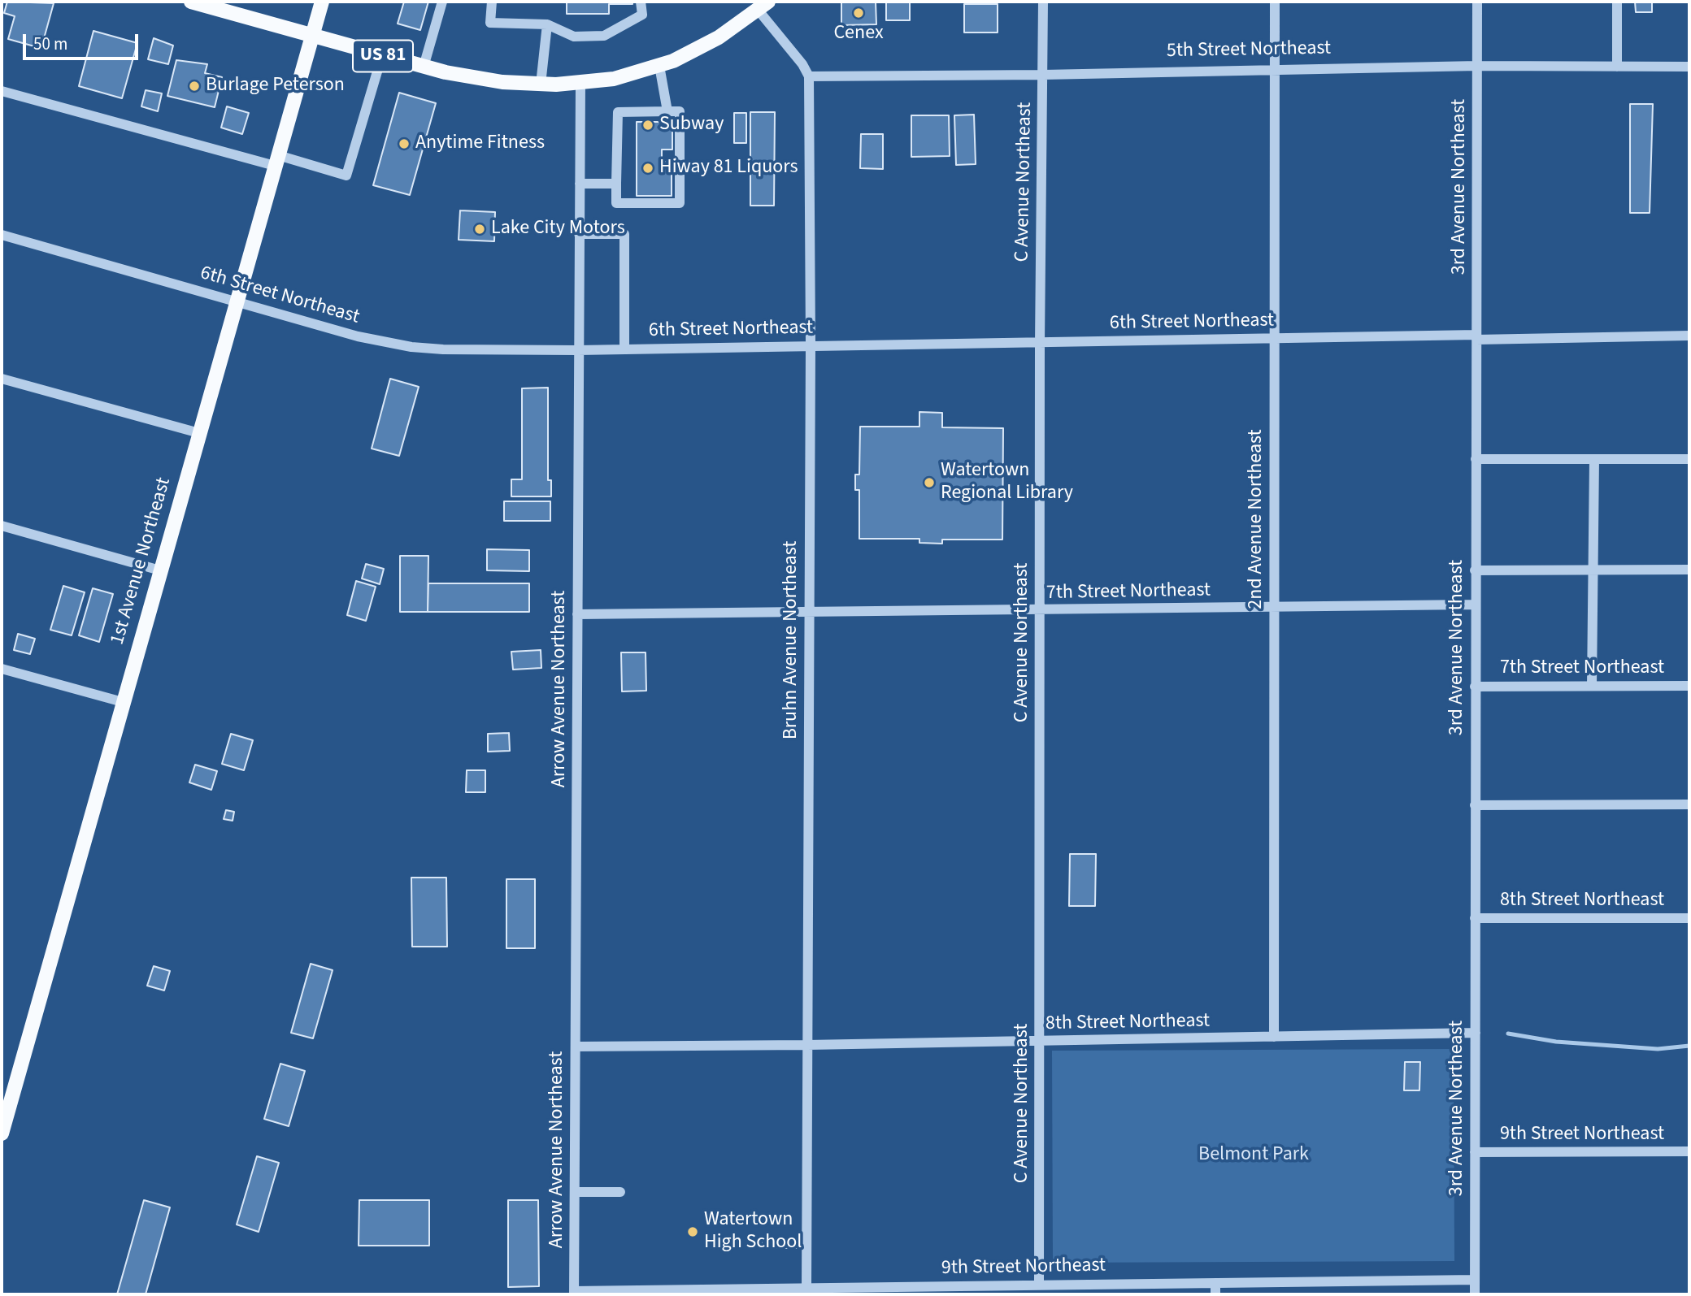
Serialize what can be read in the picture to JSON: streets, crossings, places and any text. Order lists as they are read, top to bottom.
{
  "streets": {
    "main road": ["US 81", "1st Avenue Northeast"],
    "street": [
      "5th Street Northeast",
      "C Avenue Northeast",
      "3rd Avenue Northeast",
      "6th Street Northeast",
      "2nd Avenue Northeast",
      "7th Street Northeast",
      "Bruhn Avenue Northeast",
      "Arrow Avenue Northeast",
      "8th Street Northeast",
      "9th Street Northeast"
    ]
  },
  "crossings": [
    ["5th Street Northeast", "C Avenue Northeast"],
    ["5th Street Northeast", "3rd Avenue Northeast"],
    ["5th Street Northeast", "2nd Avenue Northeast"],
    ["5th Street Northeast", "Bruhn Avenue Northeast"],
    ["US 81", "1st Avenue Northeast"],
    ["US 81", "Arrow Avenue Northeast"],
    ["C Avenue Northeast", "6th Street Northeast"],
    ["C Avenue Northeast", "7th Street Northeast"],
    ["C Avenue Northeast", "8th Street Northeast"],
    ["C Avenue Northeast", "9th Street Northeast"],
    ["3rd Avenue Northeast", "6th Street Northeast"],
    ["3rd Avenue Northeast", "7th Street Northeast"],
    ["3rd Avenue Northeast", "8th Street Northeast"],
    ["3rd Avenue Northeast", "9th Street Northeast"],
    ["6th Street Northeast", "2nd Avenue Northeast"],
    ["6th Street Northeast", "1st Avenue Northeast"],
    ["6th Street Northeast", "Bruhn Avenue Northeast"],
    ["6th Street Northeast", "Arrow Avenue Northeast"],
    ["2nd Avenue Northeast", "7th Street Northeast"],
    ["2nd Avenue Northeast", "8th Street Northeast"],
    ["7th Street Northeast", "Bruhn Avenue Northeast"],
    ["7th Street Northeast", "Arrow Avenue Northeast"],
    ["Bruhn Avenue Northeast", "8th Street Northeast"],
    ["Bruhn Avenue Northeast", "9th Street Northeast"],
    ["Arrow Avenue Northeast", "8th Street Northeast"],
    ["Arrow Avenue Northeast", "9th Street Northeast"]
  ],
  "parks": ["Belmont Park"],
  "places": [
    "Cenex",
    "Burlage Peterson",
    "Subway",
    "Anytime Fitness",
    "Hiway 81 Liquors",
    "Lake City Motors",
    "Watertown Regional Library",
    "Watertown High School"
  ],
  "scale_bar": "50 m"
}
